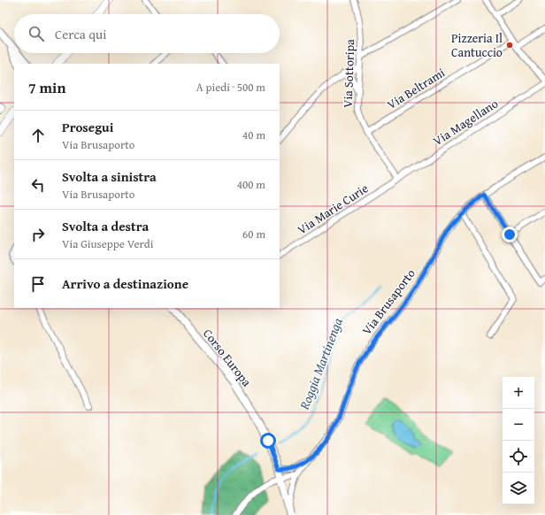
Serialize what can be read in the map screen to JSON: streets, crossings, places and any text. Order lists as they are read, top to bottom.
{
  "streets": {
    "street": [
      "Via Sottoripa",
      "Via Beltrami",
      "Via Magellano",
      "Via Marie Curie",
      "Via Brusaporto",
      "Corso Europa"
    ]
  },
  "crossings": [
    ["Via Sottoripa", "Via Beltrami"],
    ["Via Sottoripa", "Via Magellano"],
    ["Via Sottoripa", "Via Marie Curie"],
    ["Via Magellano", "Via Marie Curie"],
    ["Via Brusaporto", "Corso Europa"]
  ],
  "water": ["Roggia Martinenga"],
  "places": ["Pizzeria Il Cantuccio"],
  "page": {
    "search": "Cerca qui",
    "heading": ["7 min", "A piedi · 500 m"],
    "list": [
      ["Prosegui", "Via Brusaporto", "40 m"],
      ["Svolta a sinistra", "Via Brusaporto", "400 m"],
      ["Svolta a destra", "Via Giuseppe Verdi", "60 m"],
      "Arrivo a destinazione"
    ],
    "map_buttons": ["+", "−"]
  }
}
